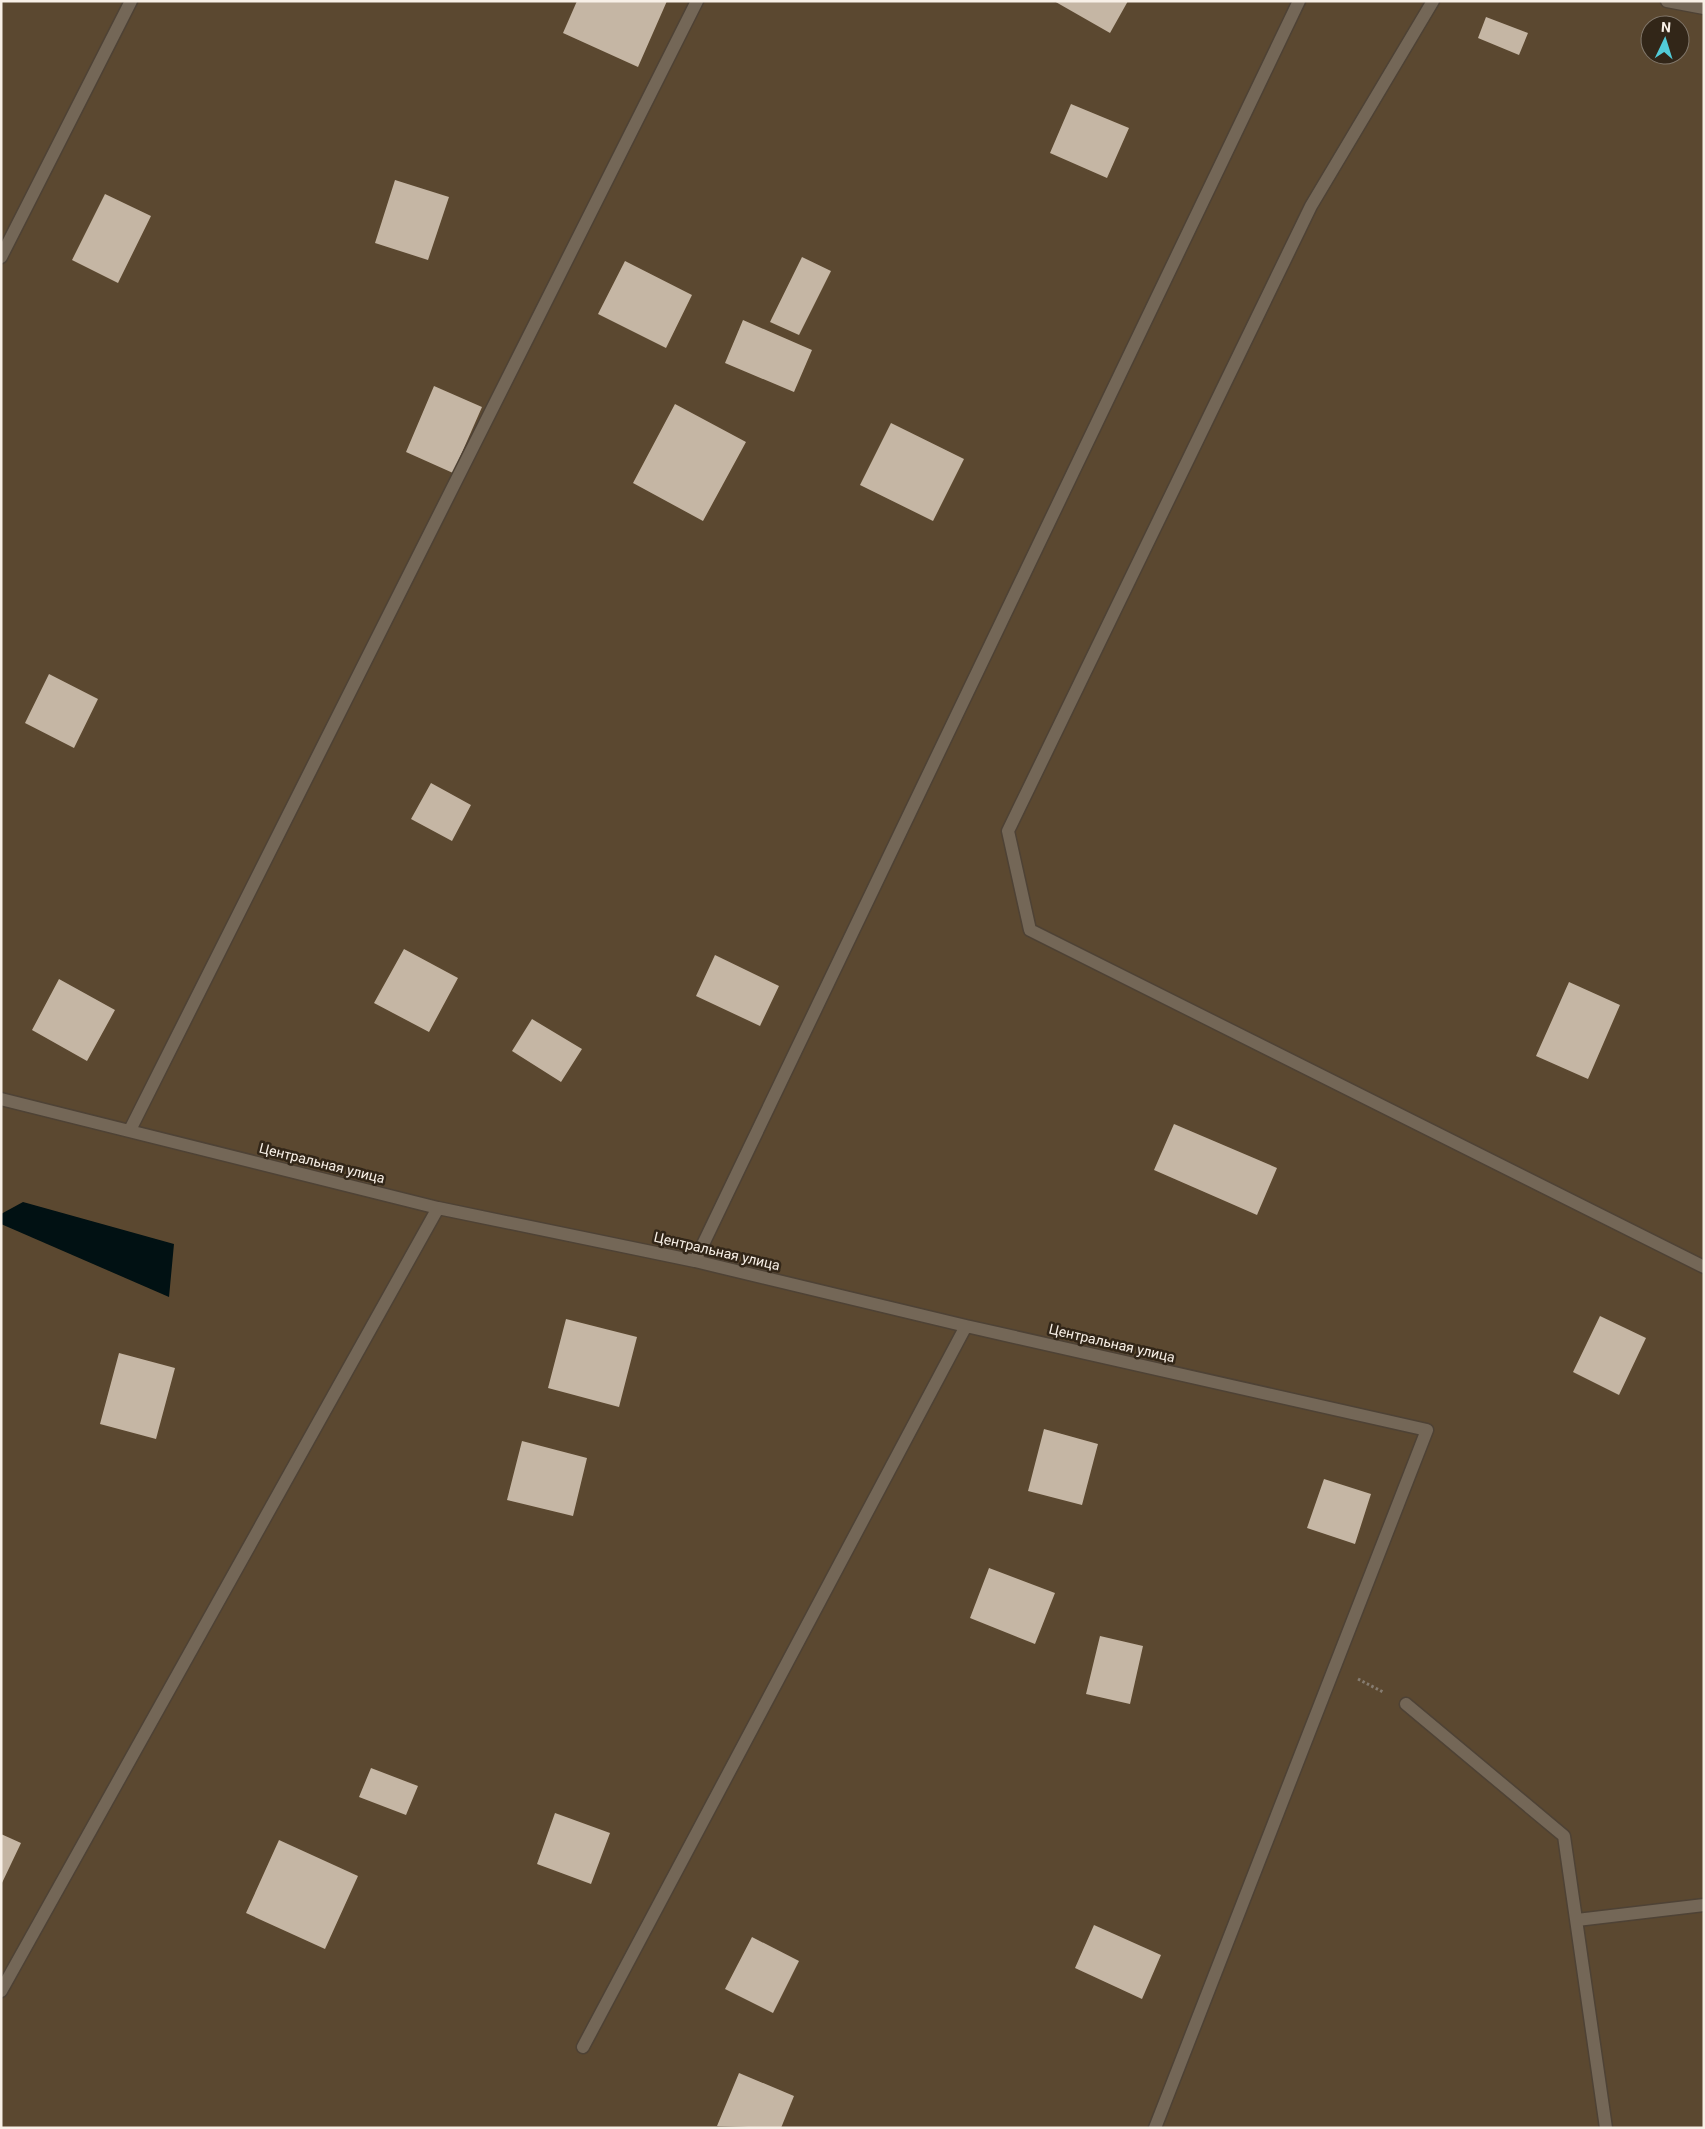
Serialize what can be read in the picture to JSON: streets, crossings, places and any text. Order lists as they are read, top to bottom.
{
  "streets": {
    "street": ["Центральная улица"]
  },
  "north": "top"
}
